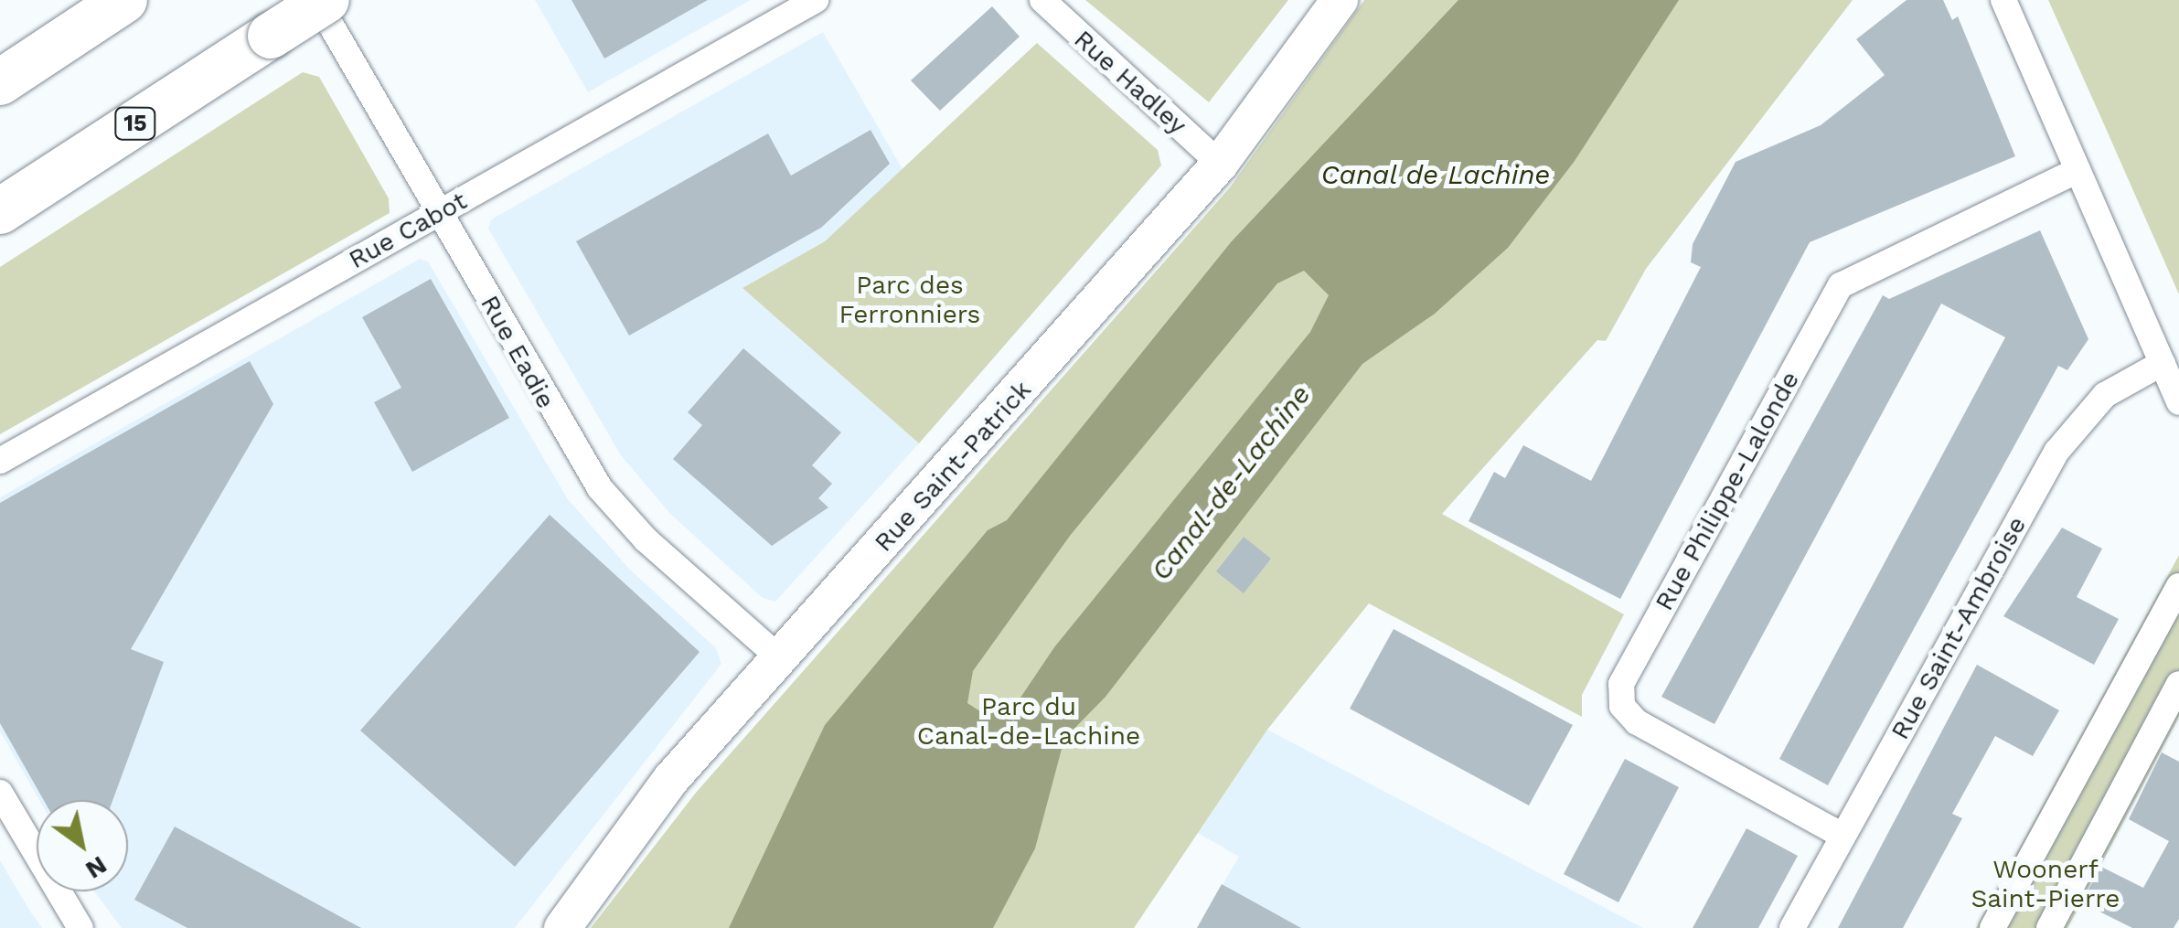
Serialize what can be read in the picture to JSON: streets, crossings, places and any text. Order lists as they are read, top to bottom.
{
  "streets": {
    "highway": ["15"],
    "main road": ["Rue Saint-Patrick"],
    "street": [
      "Rue Hadley",
      "Rue Cabot",
      "Rue Eadie",
      "Rue Philippe-Lalonde",
      "Rue Saint-Ambroise"
    ]
  },
  "crossings": [
    ["Rue Hadley", "Rue Saint-Patrick"],
    ["Rue Cabot", "Rue Eadie"],
    ["Rue Eadie", "Rue Saint-Patrick"],
    ["Rue Philippe-Lalonde", "Rue Saint-Ambroise"]
  ],
  "water": ["Canal de Lachine", "Canal-de-Lachine"],
  "parks": ["Parc des Ferronniers", "Parc du Canal-de-Lachine", "Woonerf Saint-Pierre"],
  "north": "bottom right"
}
